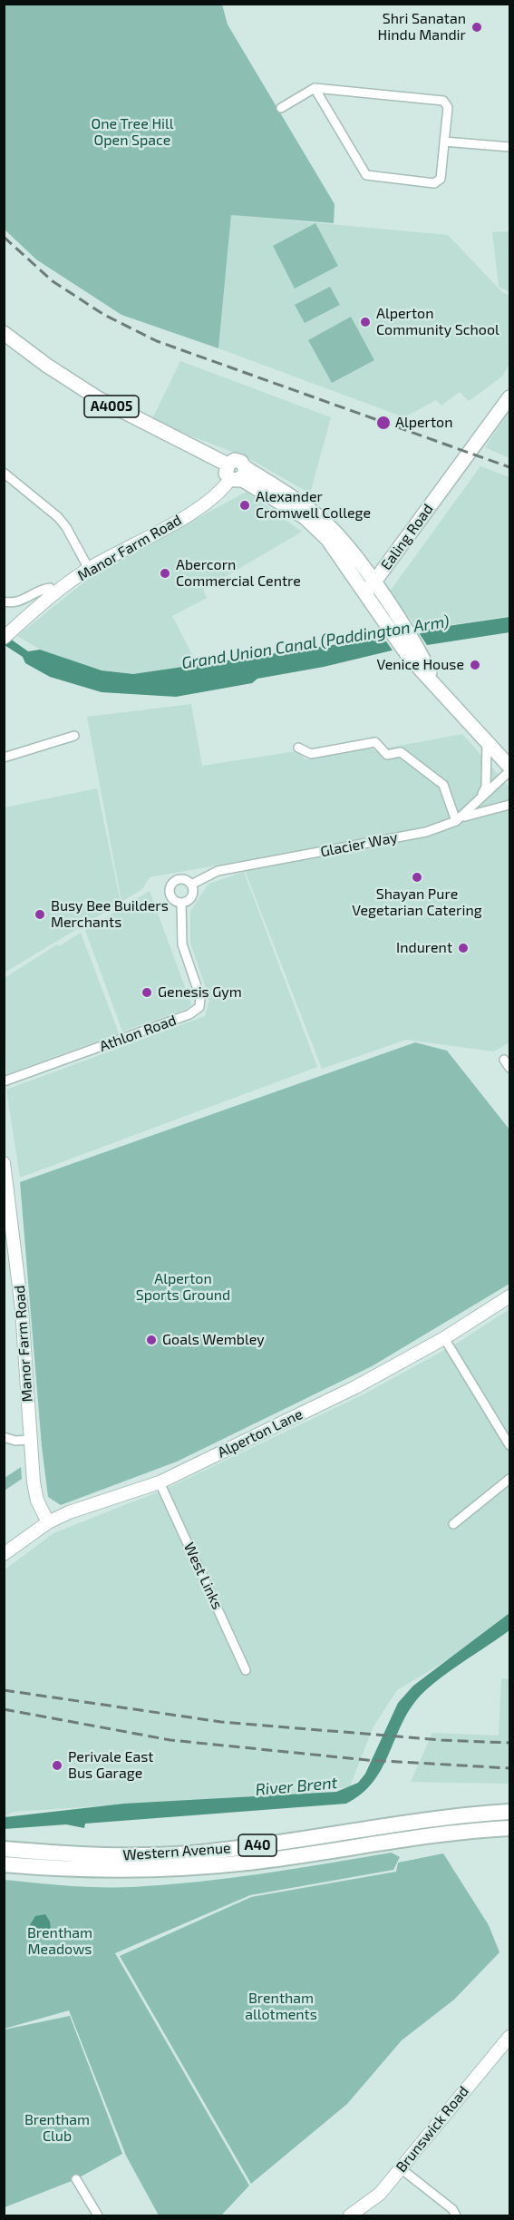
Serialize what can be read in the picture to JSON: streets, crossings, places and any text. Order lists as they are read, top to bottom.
{
  "streets": {
    "highway": ["A40", "Western Avenue"],
    "main road": ["A4005", "Ealing Road"],
    "street": [
      "Manor Farm Road",
      "Glacier Way",
      "Athlon Road",
      "Alperton Lane",
      "West Links",
      "Brunswick Road"
    ]
  },
  "crossings": [
    ["A4005", "Ealing Road"],
    ["A4005", "Manor Farm Road"],
    ["Ealing Road", "Manor Farm Road"],
    ["Manor Farm Road", "Alperton Lane"],
    ["Glacier Way", "Athlon Road"],
    ["Alperton Lane", "West Links"]
  ],
  "water": ["Grand Union Canal (Paddington Arm)", "River Brent"],
  "parks": [
    "One Tree Hill Open Space",
    "Alperton Sports Ground",
    "Brentham Meadows",
    "Brentham allotments",
    "Brentham Club"
  ],
  "places": [
    "Shri Sanatan Hindu Mandir",
    "Alperton Community School",
    "Alperton",
    "Alexander Cromwell College",
    "Abercorn Commercial Centre",
    "Venice House",
    "Shayan Pure Vegetarian Catering",
    "Busy Bee Builders Merchants",
    "Indurent",
    "Genesis Gym",
    "Goals Wembley",
    "Perivale East Bus Garage"
  ]
}
